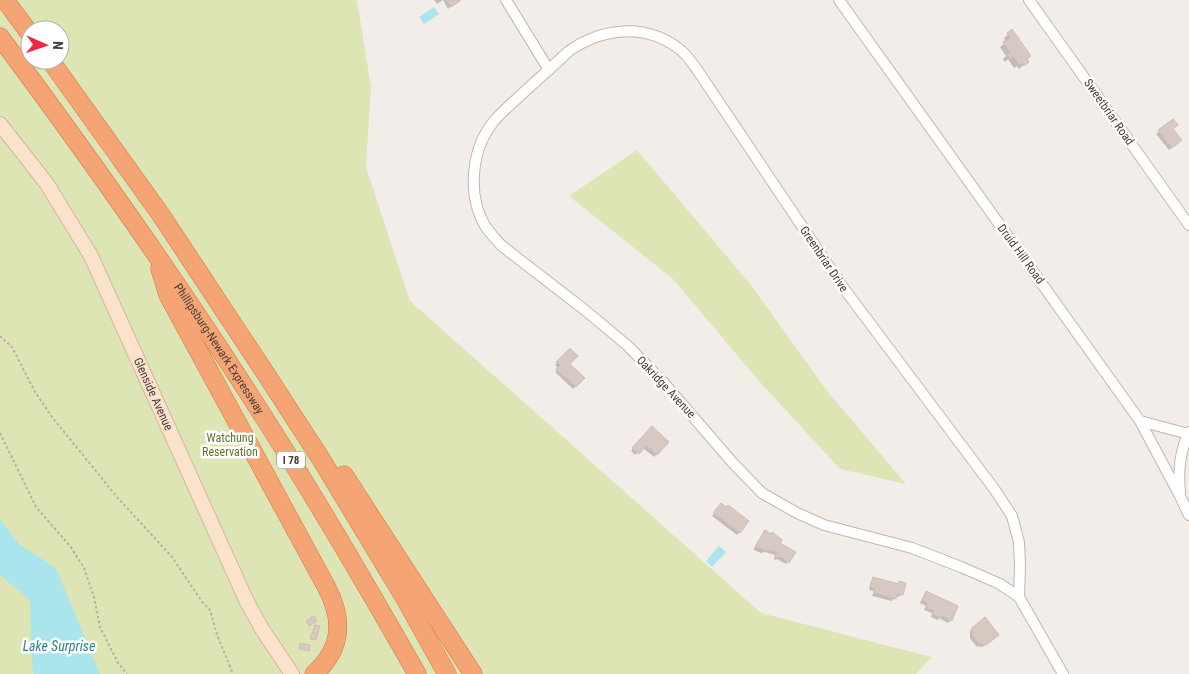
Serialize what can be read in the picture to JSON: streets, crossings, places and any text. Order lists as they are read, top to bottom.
{
  "streets": {
    "highway": ["Phillipsburg-Newark Expressway", "I 78"],
    "main road": ["Glenside Avenue"],
    "street": [
      "Sweetbriar Road",
      "Druid Hill Road",
      "Greenbriar Drive",
      "Oakridge Avenue"
    ]
  },
  "crossings": [
    ["Greenbriar Drive", "Oakridge Avenue"]
  ],
  "water": ["Lake Surprise"],
  "parks": ["Watchung Reservation"],
  "north": "right"
}
